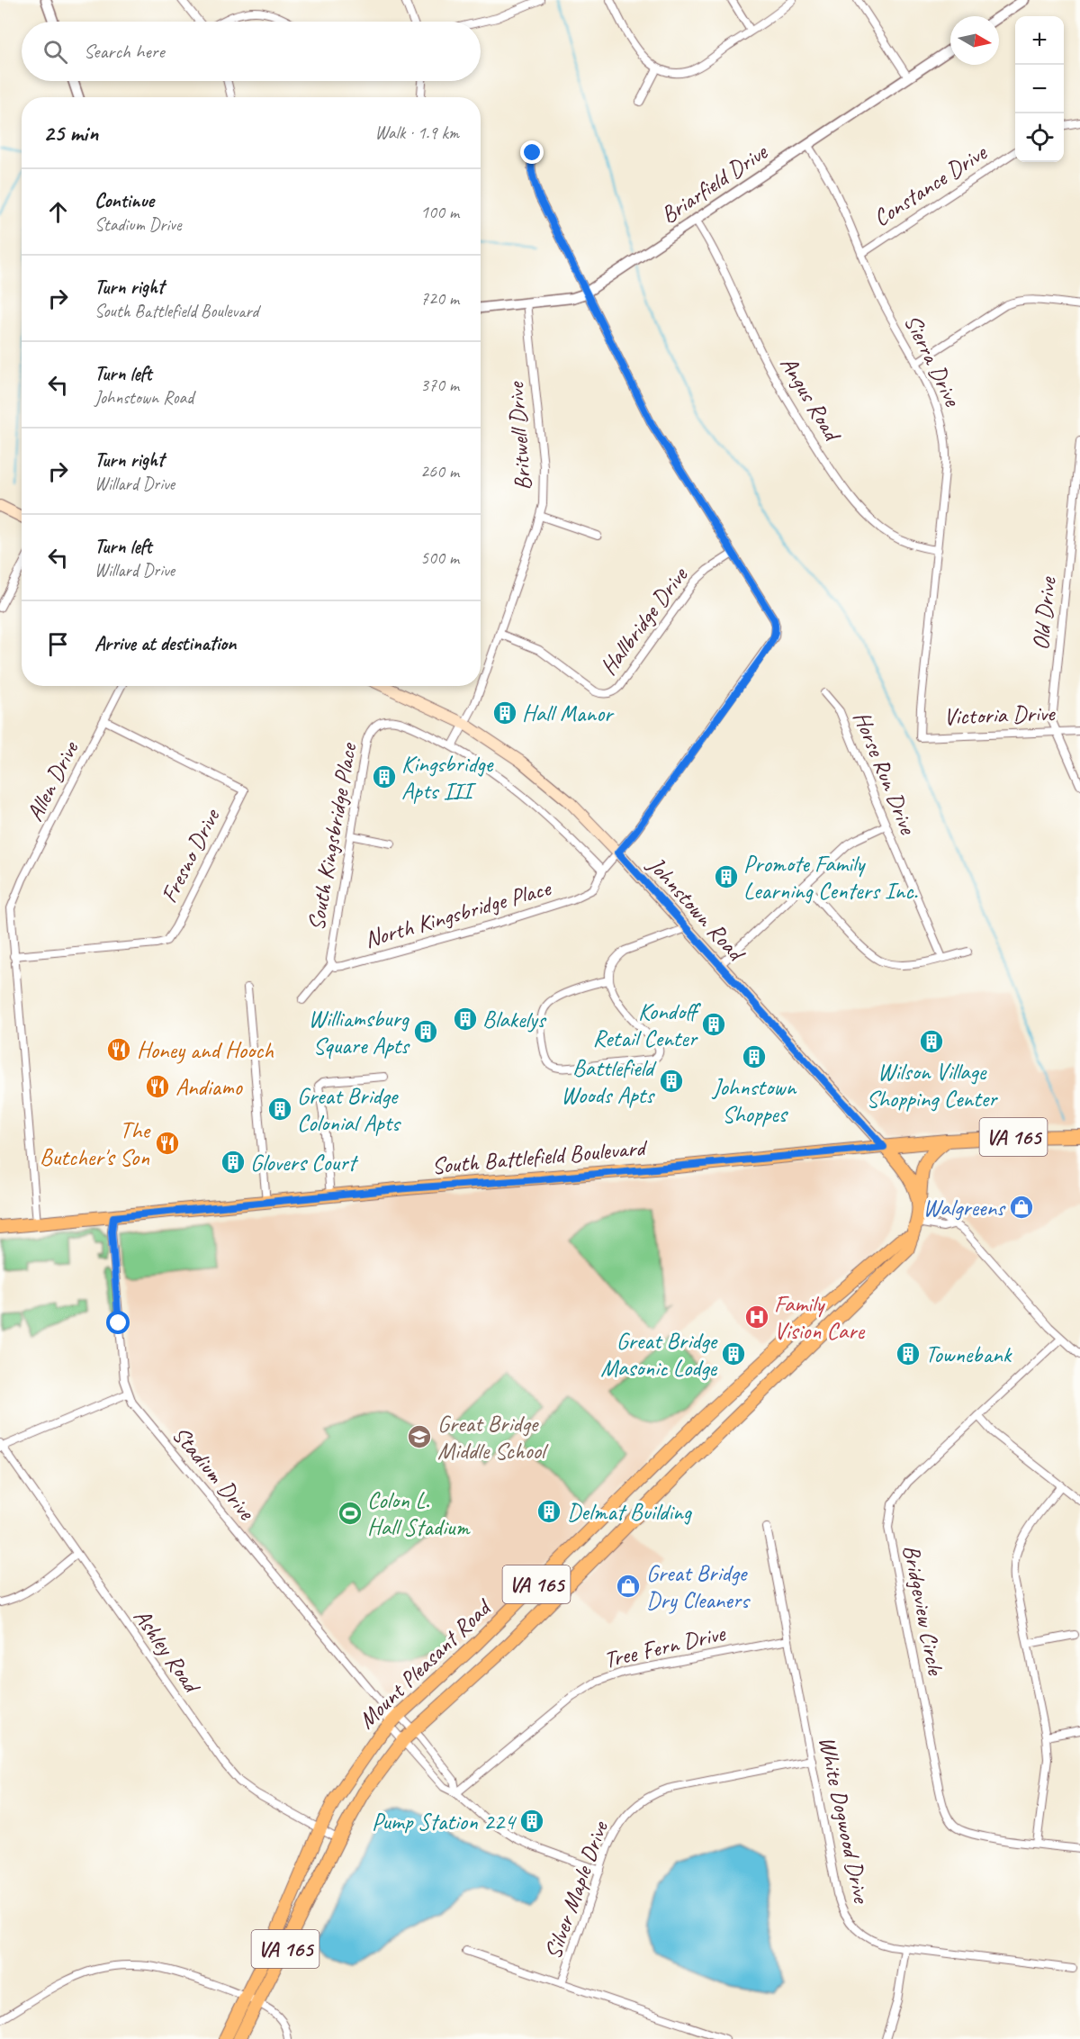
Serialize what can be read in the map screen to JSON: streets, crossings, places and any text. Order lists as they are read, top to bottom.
{
  "streets": {
    "main road": [
      "Johnstown Road",
      "VA 165",
      "South Battlefield Boulevard",
      "Mount Pleasant Road"
    ],
    "street": [
      "Briarfield Drive",
      "Constance Drive",
      "Sierra Drive",
      "Angus Road",
      "Britwell Drive",
      "Old Drive",
      "Hallbridge Drive",
      "Victoria Drive",
      "Horse Run Drive",
      "Allen Drive",
      "South Kingsbridge Place",
      "Fresno Drive",
      "North Kingsbridge Place",
      "Stadium Drive",
      "Bridgeview Circle",
      "Tree Fern Drive",
      "Ashley Road",
      "White Dogwood Drive",
      "Silver Maple Drive"
    ]
  },
  "crossings": [
    ["Briarfield Drive", "Sierra Drive"],
    ["Briarfield Drive", "Angus Road"],
    ["Briarfield Drive", "Britwell Drive"],
    ["Briarfield Drive", "North Kingsbridge Place"],
    ["Constance Drive", "Sierra Drive"],
    ["Sierra Drive", "Angus Road"],
    ["Sierra Drive", "Victoria Drive"],
    ["Britwell Drive", "Hallbridge Drive"],
    ["Britwell Drive", "South Kingsbridge Place"],
    ["Britwell Drive", "Johnstown Road"],
    ["Old Drive", "Victoria Drive"],
    ["Hallbridge Drive", "North Kingsbridge Place"],
    ["Allen Drive", "Fresno Drive"],
    ["Allen Drive", "South Battlefield Boulevard"],
    ["South Kingsbridge Place", "North Kingsbridge Place"],
    ["Johnstown Road", "North Kingsbridge Place"],
    ["Johnstown Road", "South Battlefield Boulevard"],
    ["VA 165", "South Battlefield Boulevard"],
    ["VA 165", "Mount Pleasant Road"],
    ["South Battlefield Boulevard", "Stadium Drive"],
    ["Stadium Drive", "Tree Fern Drive"],
    ["Stadium Drive", "Mount Pleasant Road"],
    ["Stadium Drive", "Silver Maple Drive"],
    ["Tree Fern Drive", "White Dogwood Drive"],
    ["Ashley Road", "Mount Pleasant Road"],
    ["White Dogwood Drive", "Silver Maple Drive"]
  ],
  "places": {
    "building": [
      "Hall Manor",
      "Kingsbridge Apts III",
      "Promote Family Learning Centers Inc.",
      "Blakelys",
      "Kondoff Retail Center",
      "Williamsburg Square Apts",
      "Wilson Village Shopping Center",
      "Johnstown Shoppes",
      "Battlefield Woods Apts",
      "Great Bridge Colonial Apts",
      "Glovers Court",
      "Great Bridge Masonic Lodge",
      "Townebank",
      "Delmat Building",
      "Pump Station 224"
    ],
    "restaurant": ["Honey and Hooch", "Andiamo", "The Butcher's Son"],
    "shop": ["Walgreens", "Great Bridge Dry Cleaners"],
    "hospital": ["Family Vision Care"],
    "school or university": ["Great Bridge Middle School"],
    "sports": ["Colon L. Hall Stadium"]
  },
  "north": "right",
  "page": {
    "map_buttons": ["+", "−"],
    "search": "Search here",
    "heading": ["25 min", "Walk · 1.9 km"],
    "list": [
      ["Continue", "Stadium Drive", "100 m"],
      ["Turn right", "South Battlefield Boulevard", "720 m"],
      ["Turn left", "Johnstown Road", "370 m"],
      ["Turn right", "Willard Drive", "260 m"],
      ["Turn left", "Willard Drive", "500 m"],
      "Arrive at destination"
    ]
  }
}
